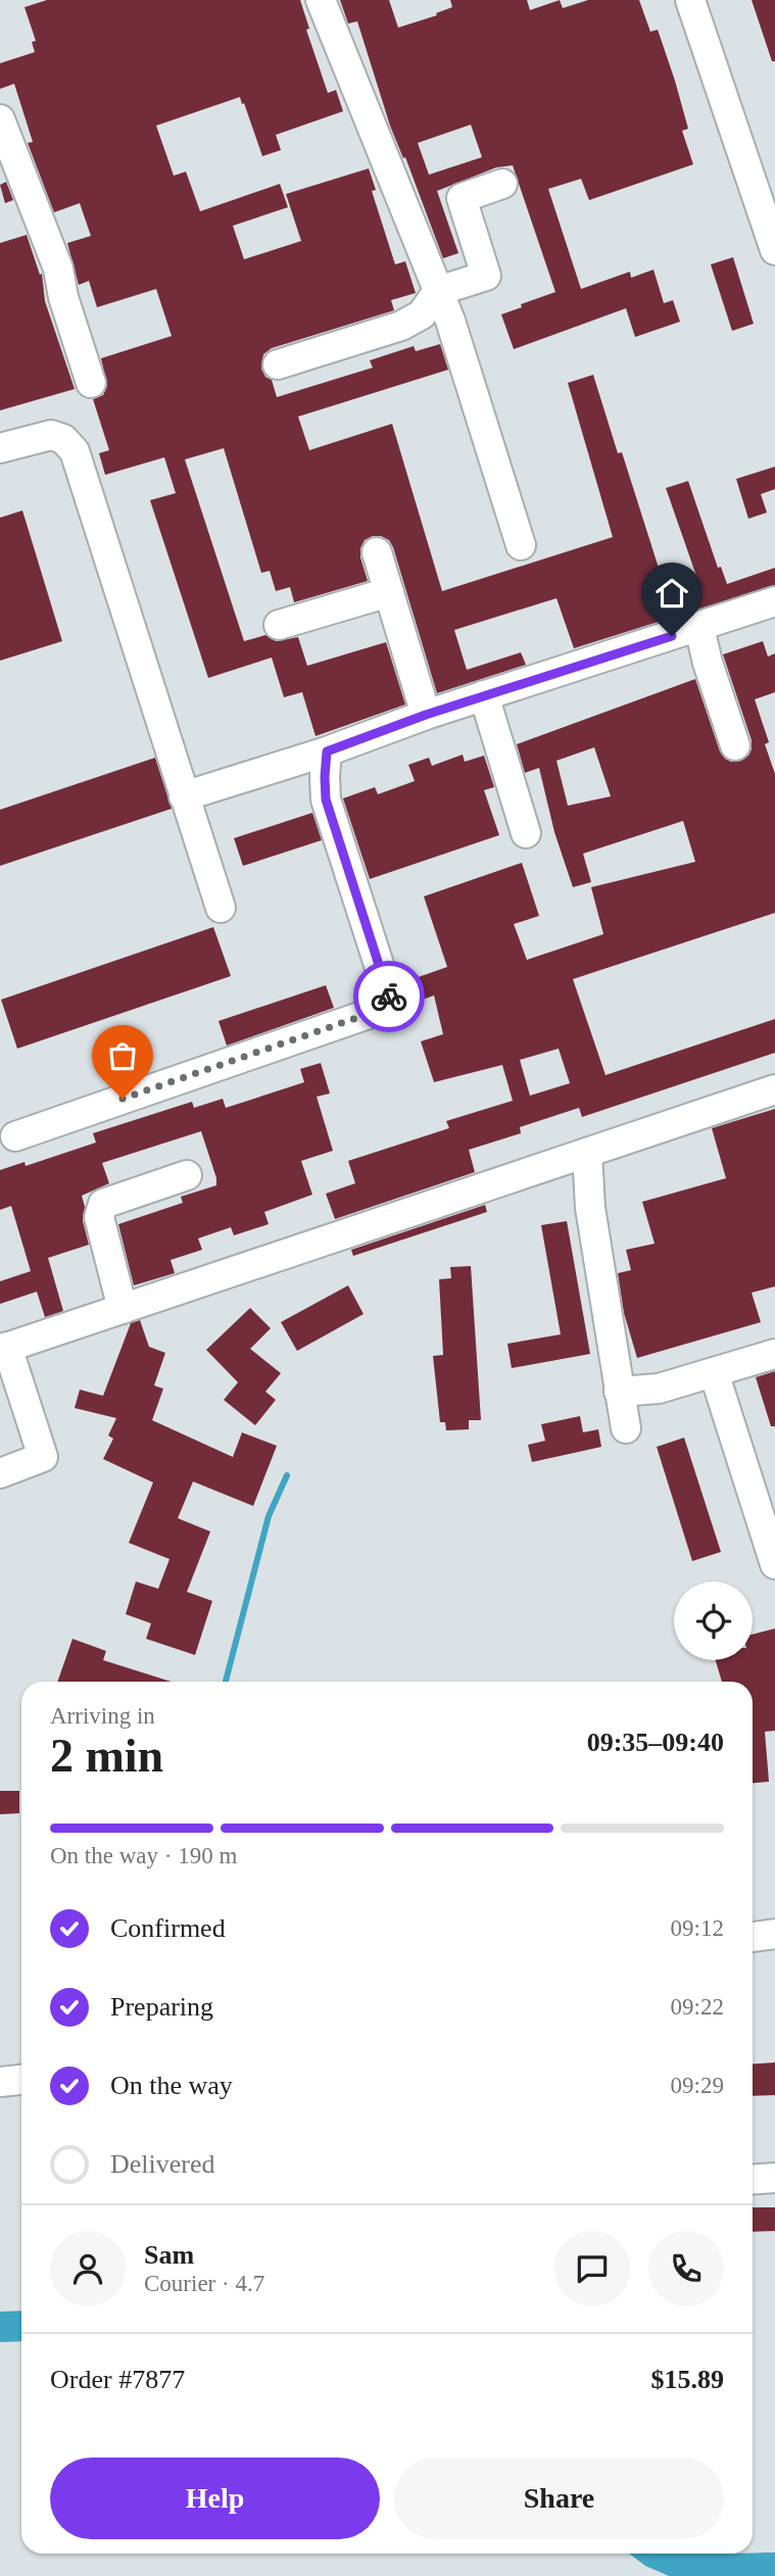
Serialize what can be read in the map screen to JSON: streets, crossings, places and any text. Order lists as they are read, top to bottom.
{
  "page": {
    "heading": ["2 min", "Arriving in", "09:35–09:40"],
    "panel": [
      "Sam",
      "Courier · 4.7",
      "Order #7877",
      "$15.89"
    ],
    "bar": "On the way · 190 m",
    "list": [
      ["Confirmed", "09:12"],
      ["Preparing", "09:22"],
      ["On the way", "09:29"],
      "Delivered"
    ],
    "buttons": ["Help", "Share"]
  }
}
